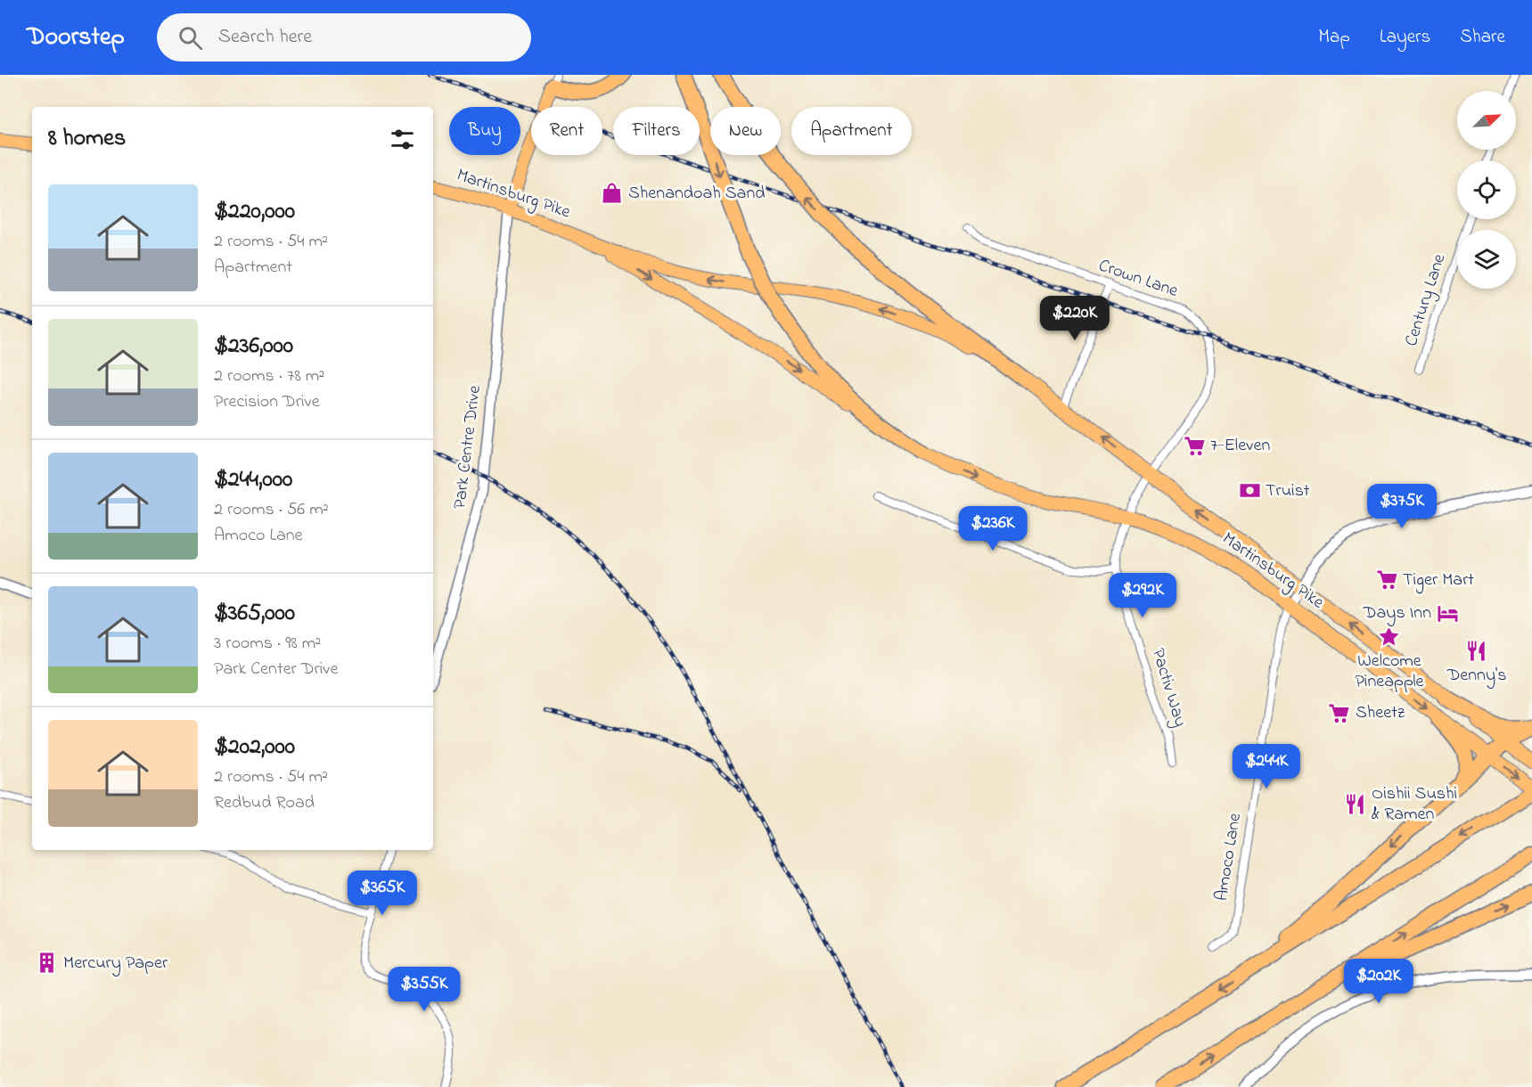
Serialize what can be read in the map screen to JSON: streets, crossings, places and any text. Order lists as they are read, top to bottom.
{
  "streets": {
    "highway": ["Martinsburg Pike"],
    "street": [
      "Crown Lane",
      "Century Lane",
      "Park Centre Drive",
      "Pactiv Way",
      "Amoco Lane"
    ]
  },
  "crossings": [
    ["Martinsburg Pike", "Crown Lane"],
    ["Martinsburg Pike", "Park Centre Drive"],
    ["Martinsburg Pike", "Pactiv Way"],
    ["Martinsburg Pike", "Amoco Lane"],
    ["Crown Lane", "Pactiv Way"]
  ],
  "places": {
    "shop": ["Shenandoah Sand"],
    "supermarket": ["7-Eleven", "Tiger Mart", "Sheetz"],
    "bank": ["Truist"],
    "hotel": ["Days Inn"],
    "place": ["Welcome Pineapple"],
    "restaurant": ["Denny's", "Oishii Sushi & Ramen"],
    "building": ["Mercury Paper"]
  },
  "north": "top right",
  "page": {
    "header": "Doorstep",
    "search": "Search here",
    "nav": ["Map", "Layers", "Share"],
    "chip": [
      "Buy",
      "Rent",
      "Filters",
      "New",
      "Apartment"
    ],
    "heading": "8 homes",
    "list": [
      {
        "name": "$220,000",
        "note": "2 rooms · 54 m² · Apartment"
      },
      {
        "name": "$236,000",
        "note": "2 rooms · 78 m² · Precision Drive"
      },
      {
        "name": "$244,000",
        "note": "2 rooms · 56 m² · Amoco Lane"
      },
      {
        "name": "$365,000",
        "note": "3 rooms · 98 m² · Park Center Drive"
      },
      {
        "name": "$202,000",
        "note": "2 rooms · 54 m² · Redbud Road"
      }
    ],
    "price": [
      "$220K",
      "$375K",
      "$236K",
      "$292K",
      "$244K",
      "$365K",
      "$202K",
      "$355K"
    ]
  }
}
